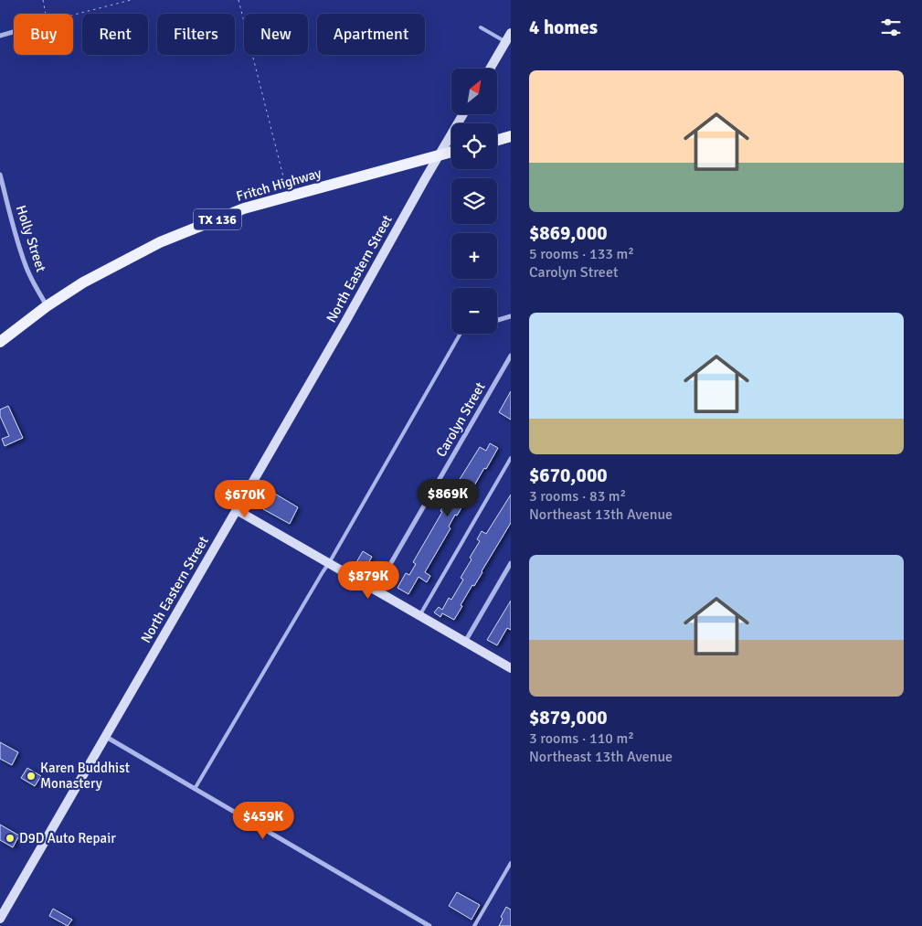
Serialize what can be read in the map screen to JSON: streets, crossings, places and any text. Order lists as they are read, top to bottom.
{
  "streets": {
    "main road": ["Fritch Highway", "TX 136", "North Eastern Street"],
    "street": ["Holly Street", "Carolyn Street"]
  },
  "crossings": [
    ["Fritch Highway", "Holly Street"],
    ["Fritch Highway", "North Eastern Street"]
  ],
  "places": ["Karen Buddhist Monastery", "D9D Auto Repair"],
  "north": "top right",
  "page": {
    "heading": "4 homes",
    "chip": [
      "Buy",
      "Rent",
      "Filters",
      "New",
      "Apartment"
    ],
    "list": [
      {
        "name": "$869,000",
        "note": "5 rooms · 133 m² · Carolyn Street"
      },
      {
        "name": "$670,000",
        "note": "3 rooms · 83 m² · Northeast 13th Avenue"
      },
      {
        "name": "$879,000",
        "note": "3 rooms · 110 m² · Northeast 13th Avenue"
      }
    ],
    "map_buttons": ["+", "−"],
    "price": [
      "$869K",
      "$670K",
      "$879K",
      "$459K"
    ]
  }
}
